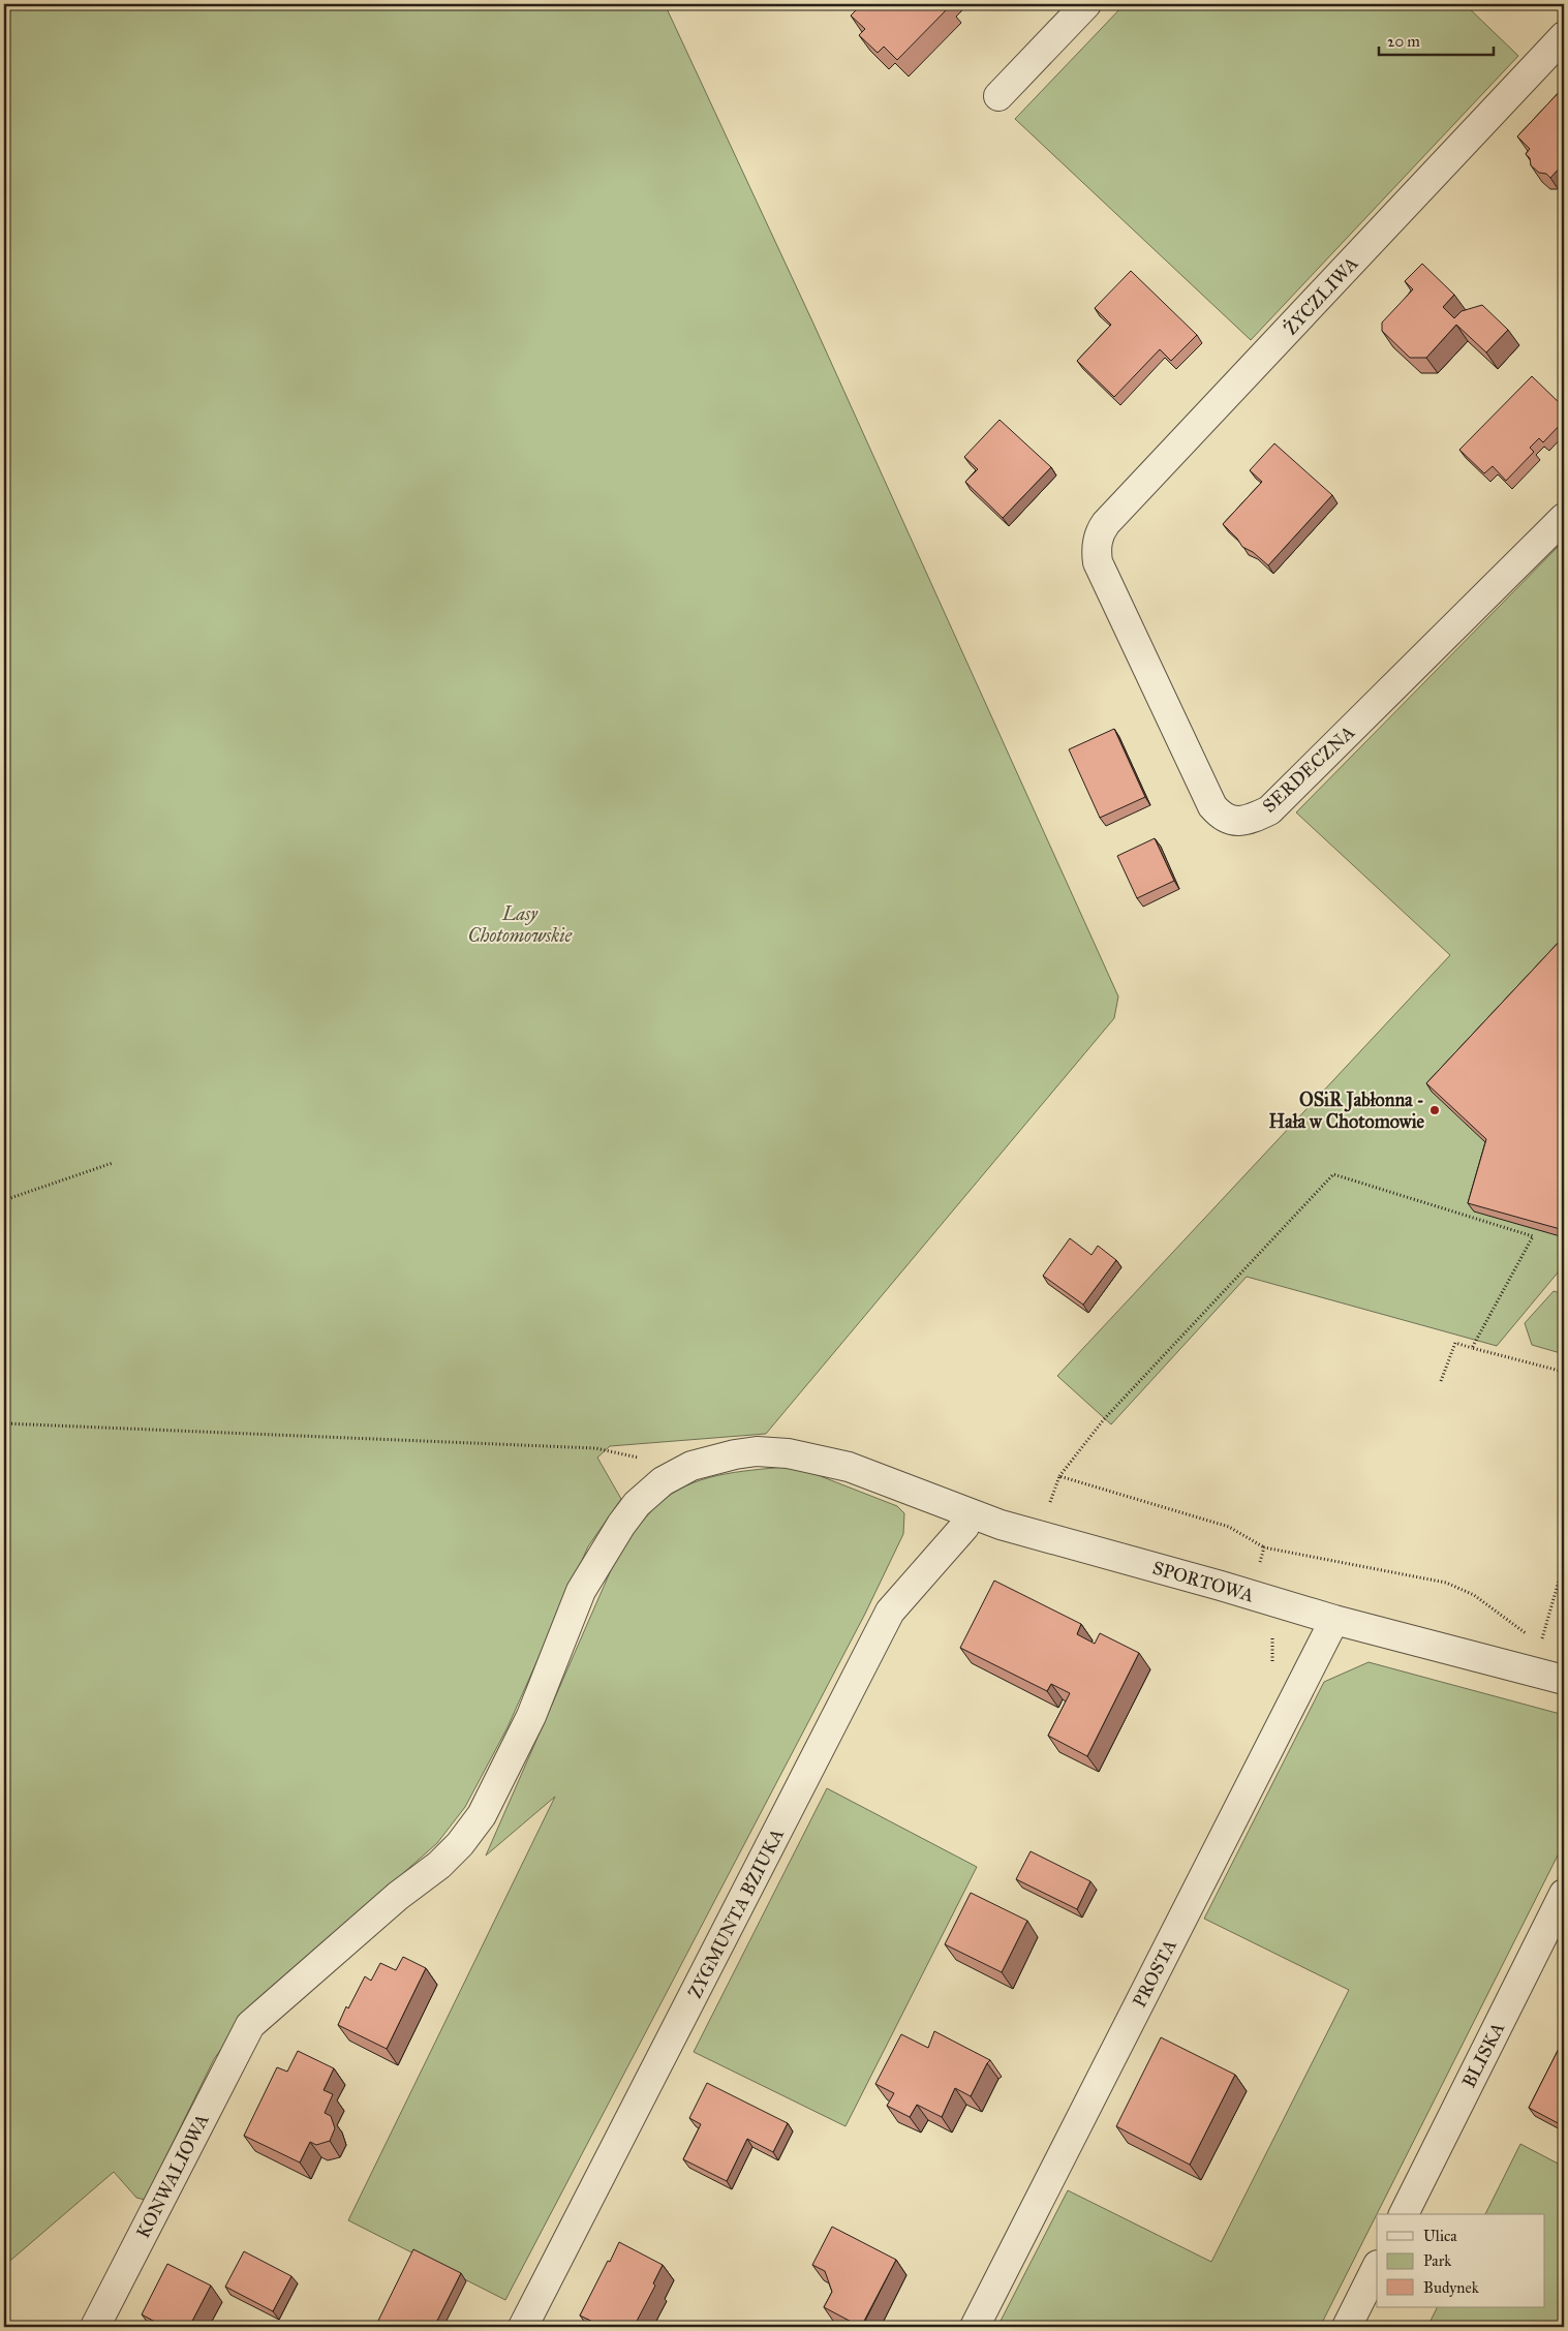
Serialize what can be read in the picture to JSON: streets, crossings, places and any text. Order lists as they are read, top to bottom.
{
  "streets": {
    "street": [
      "ŻYCZLIWA",
      "SERDECZNA",
      "SPORTOWA",
      "ZYGMUNTA BZIUKA",
      "PROSTA",
      "BLISKA",
      "KONWALIOWA"
    ]
  },
  "crossings": [
    ["ŻYCZLIWA", "SERDECZNA"],
    ["SPORTOWA", "ZYGMUNTA BZIUKA"],
    ["SPORTOWA", "PROSTA"],
    ["SPORTOWA", "KONWALIOWA"]
  ],
  "parks": ["Lasy Chotomowskie"],
  "places": ["OSiR Jabłonna - Hała w Chotomowie"],
  "legend": ["Ulica", "Park", "Budynek"],
  "scale_bar": "20 m"
}
